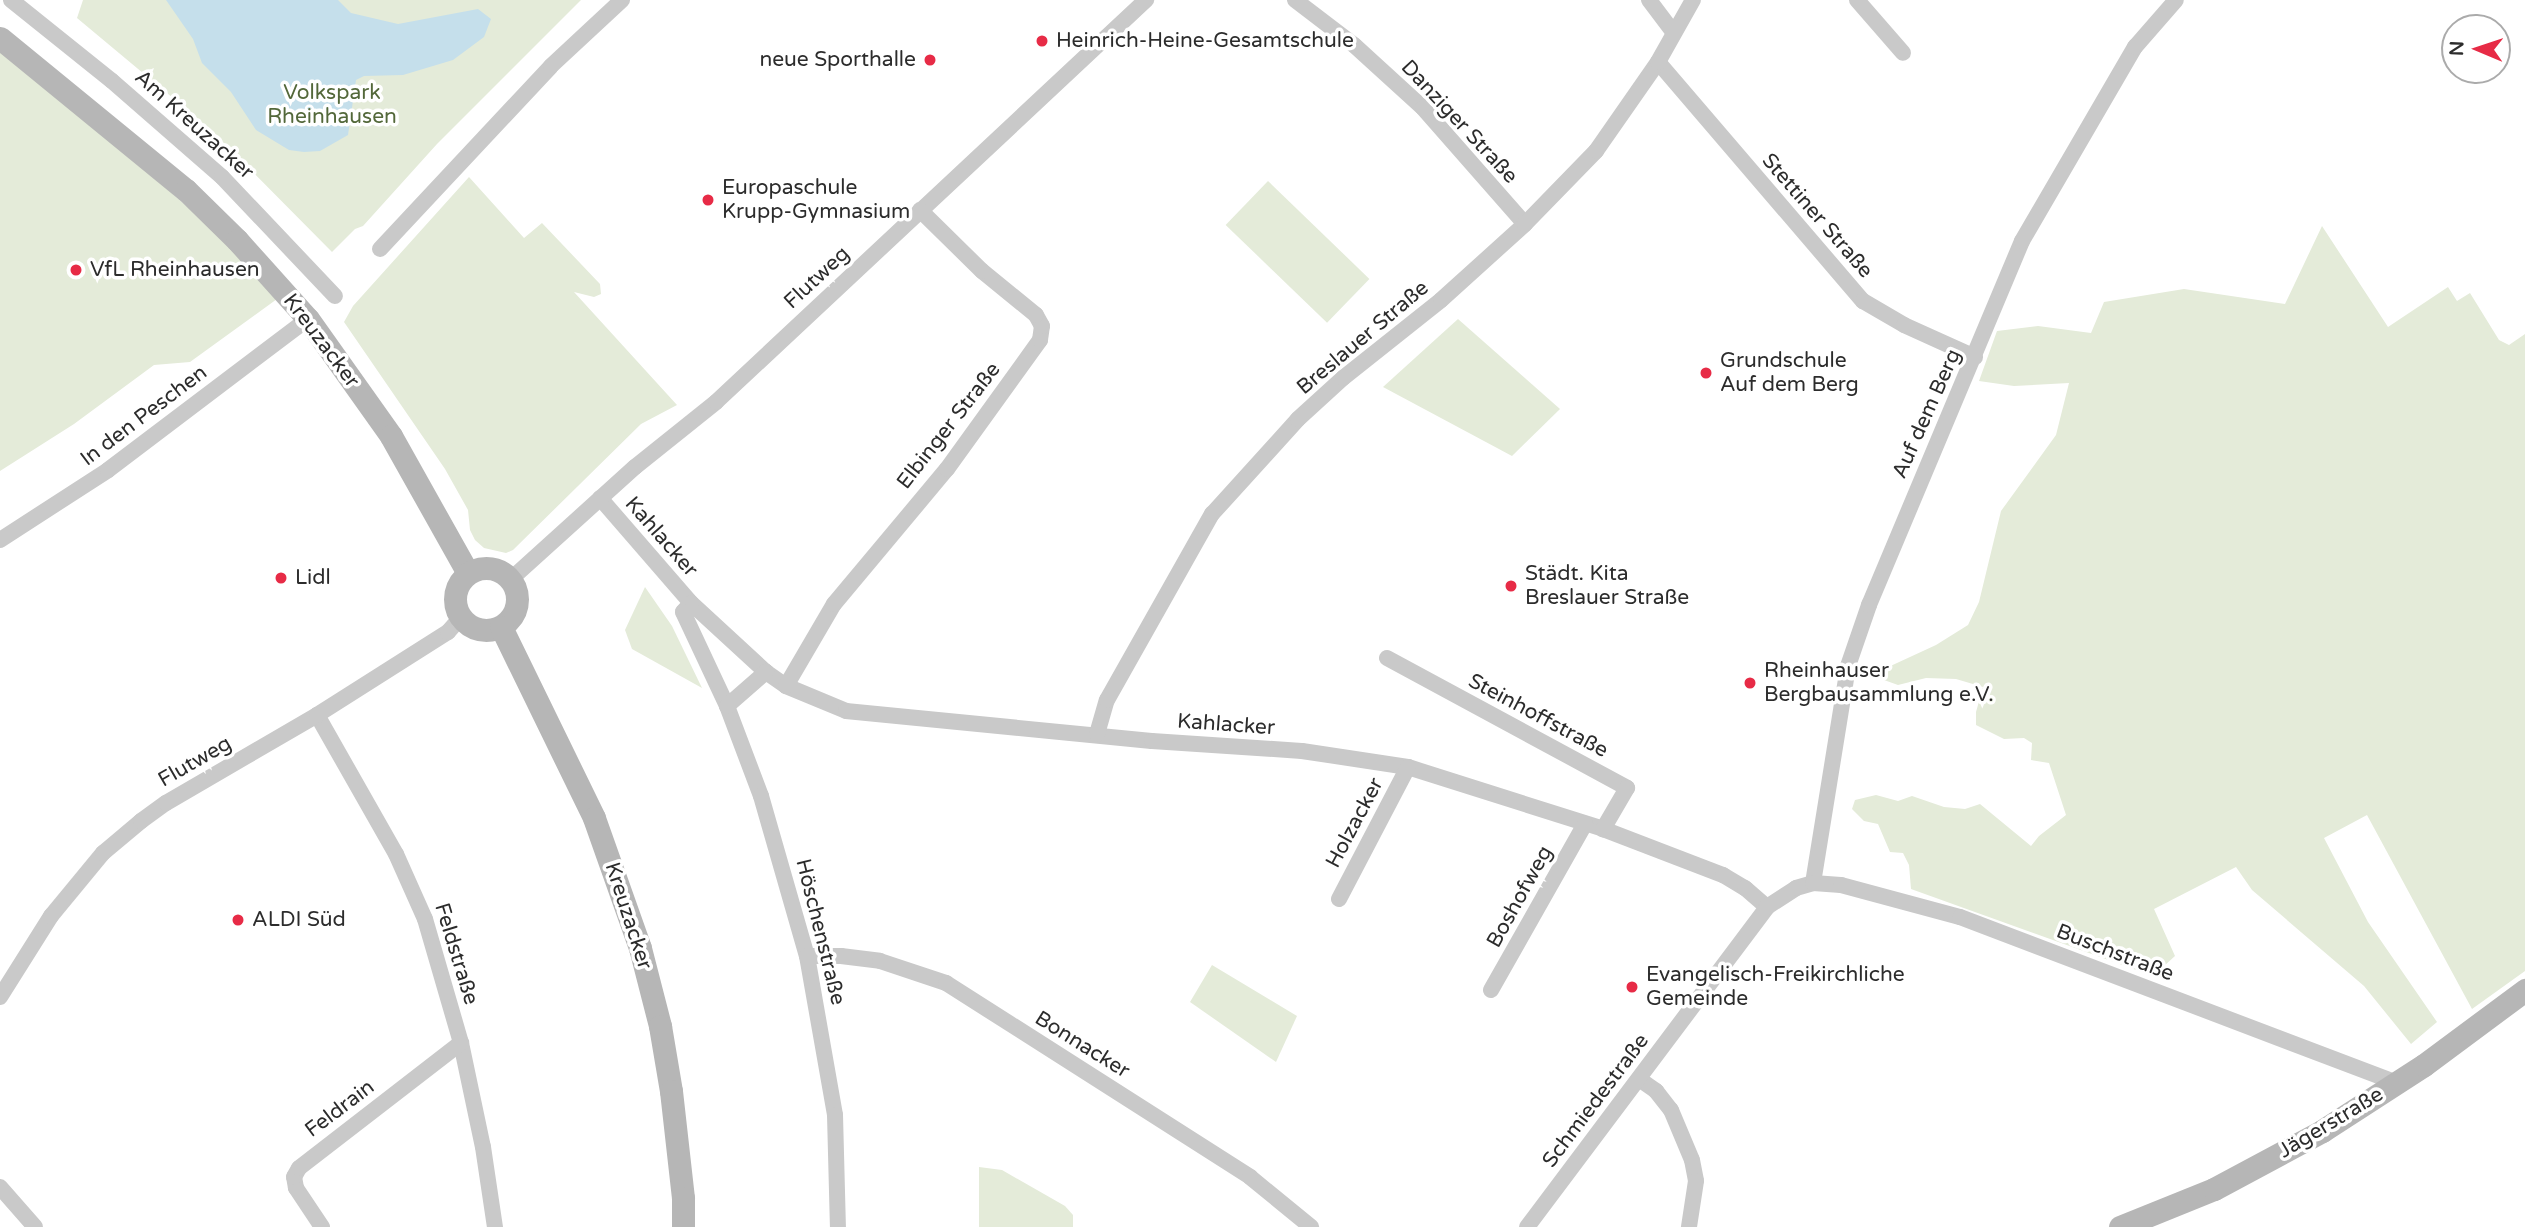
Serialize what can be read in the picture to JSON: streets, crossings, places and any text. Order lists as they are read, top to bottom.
{
  "streets": {
    "street": [
      "Danziger Straße",
      "Am Kreuzacker",
      "Stettiner Straße",
      "Flutweg",
      "Breslauer Straße",
      "Kreuzacker",
      "Auf dem Berg",
      "In den Peschen",
      "Elbinger Straße",
      "Kahlacker",
      "Steinhoffstraße",
      "Holzacker",
      "Boshofweg",
      "Höschenstraße",
      "Buschstraße",
      "Feldstraße",
      "Bonnacker",
      "Schmiedestraße",
      "Feldrain",
      "Jägerstraße"
    ]
  },
  "crossings": [
    ["Danziger Straße", "Breslauer Straße"],
    ["Stettiner Straße", "Breslauer Straße"],
    ["Stettiner Straße", "Auf dem Berg"],
    ["Flutweg", "Kreuzacker"],
    ["Flutweg", "Elbinger Straße"],
    ["Flutweg", "Kahlacker"],
    ["Flutweg", "Feldstraße"],
    ["Breslauer Straße", "Kahlacker"],
    ["Kreuzacker", "In den Peschen"],
    ["Auf dem Berg", "Buschstraße"],
    ["Auf dem Berg", "Schmiedestraße"],
    ["Elbinger Straße", "Kahlacker"],
    ["Kahlacker", "Steinhoffstraße"],
    ["Kahlacker", "Holzacker"],
    ["Kahlacker", "Boshofweg"],
    ["Kahlacker", "Höschenstraße"],
    ["Kahlacker", "Schmiedestraße"],
    ["Höschenstraße", "Bonnacker"],
    ["Buschstraße", "Schmiedestraße"],
    ["Buschstraße", "Jägerstraße"],
    ["Feldstraße", "Feldrain"]
  ],
  "parks": ["Volkspark Rheinhausen"],
  "places": [
    "Heinrich-Heine-Gesamtschule",
    "neue Sporthalle",
    "Europaschule Krupp-Gymnasium",
    "VfL Rheinhausen",
    "Grundschule Auf dem Berg",
    "Lidl",
    "Städt. Kita Breslauer Straße",
    "Rheinhauser Bergbausammlung e.V.",
    "ALDI Süd",
    "Evangelisch-Freikirchliche Gemeinde"
  ],
  "north": "left"
}
